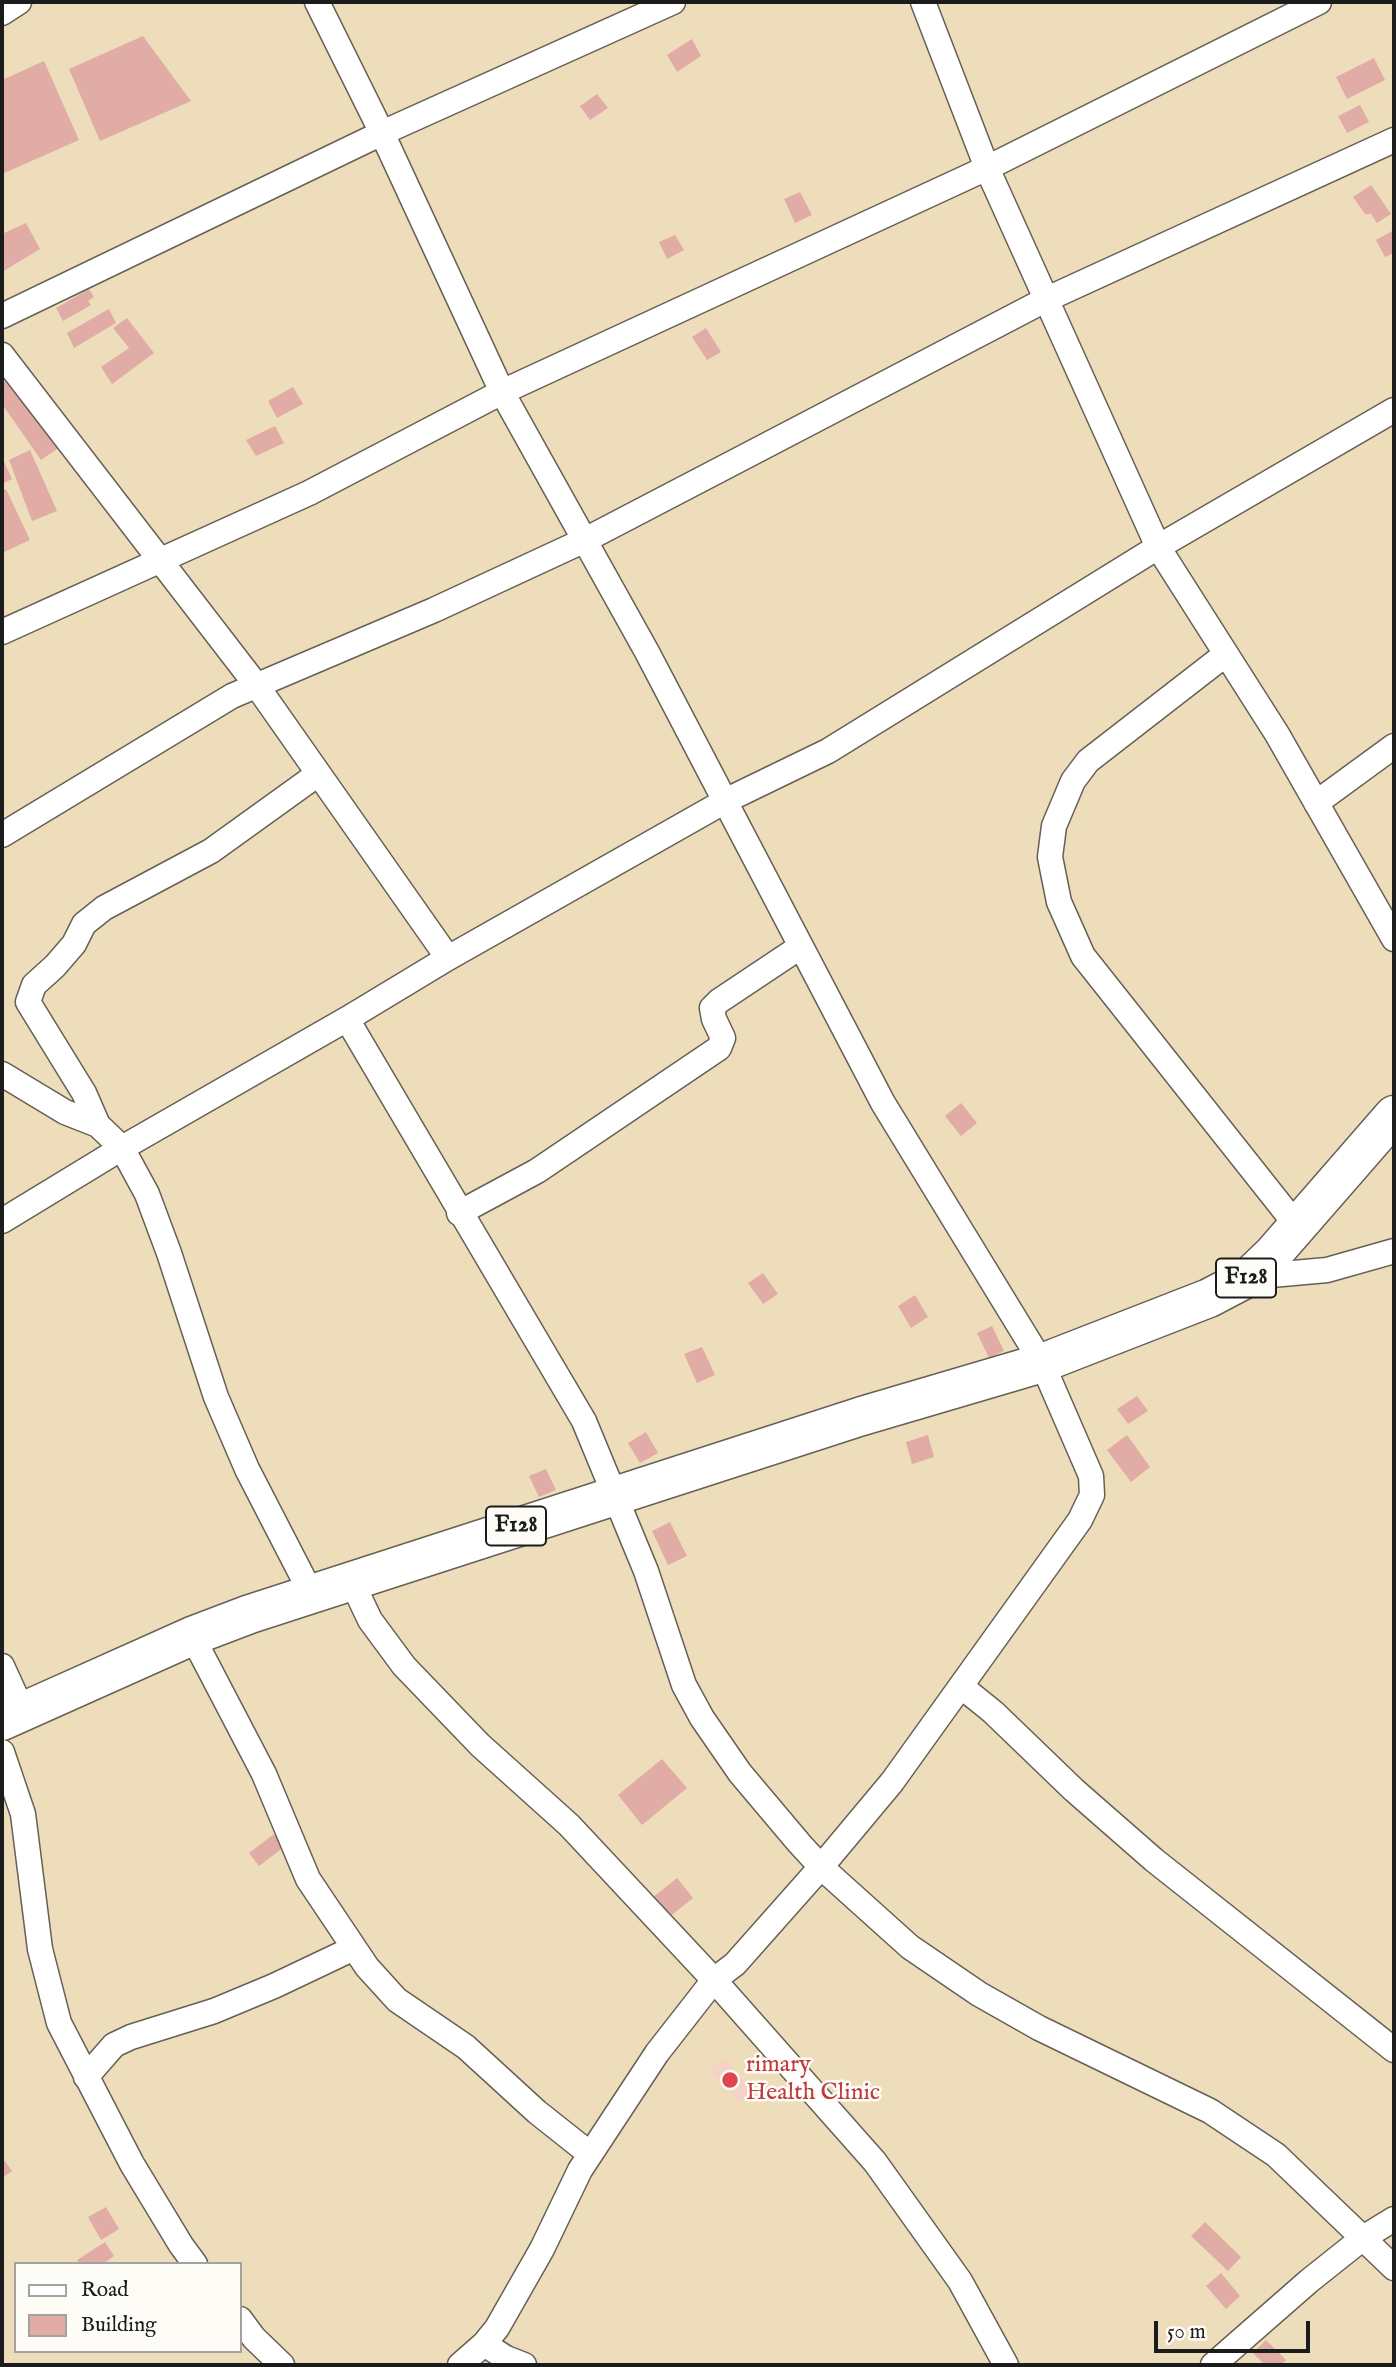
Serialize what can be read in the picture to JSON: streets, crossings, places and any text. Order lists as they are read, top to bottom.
{
  "streets": {
    "main road": ["F128"]
  },
  "places": ["rimary Health Clinic"],
  "legend": ["Road", "Building"],
  "scale_bar": "50 m"
}
